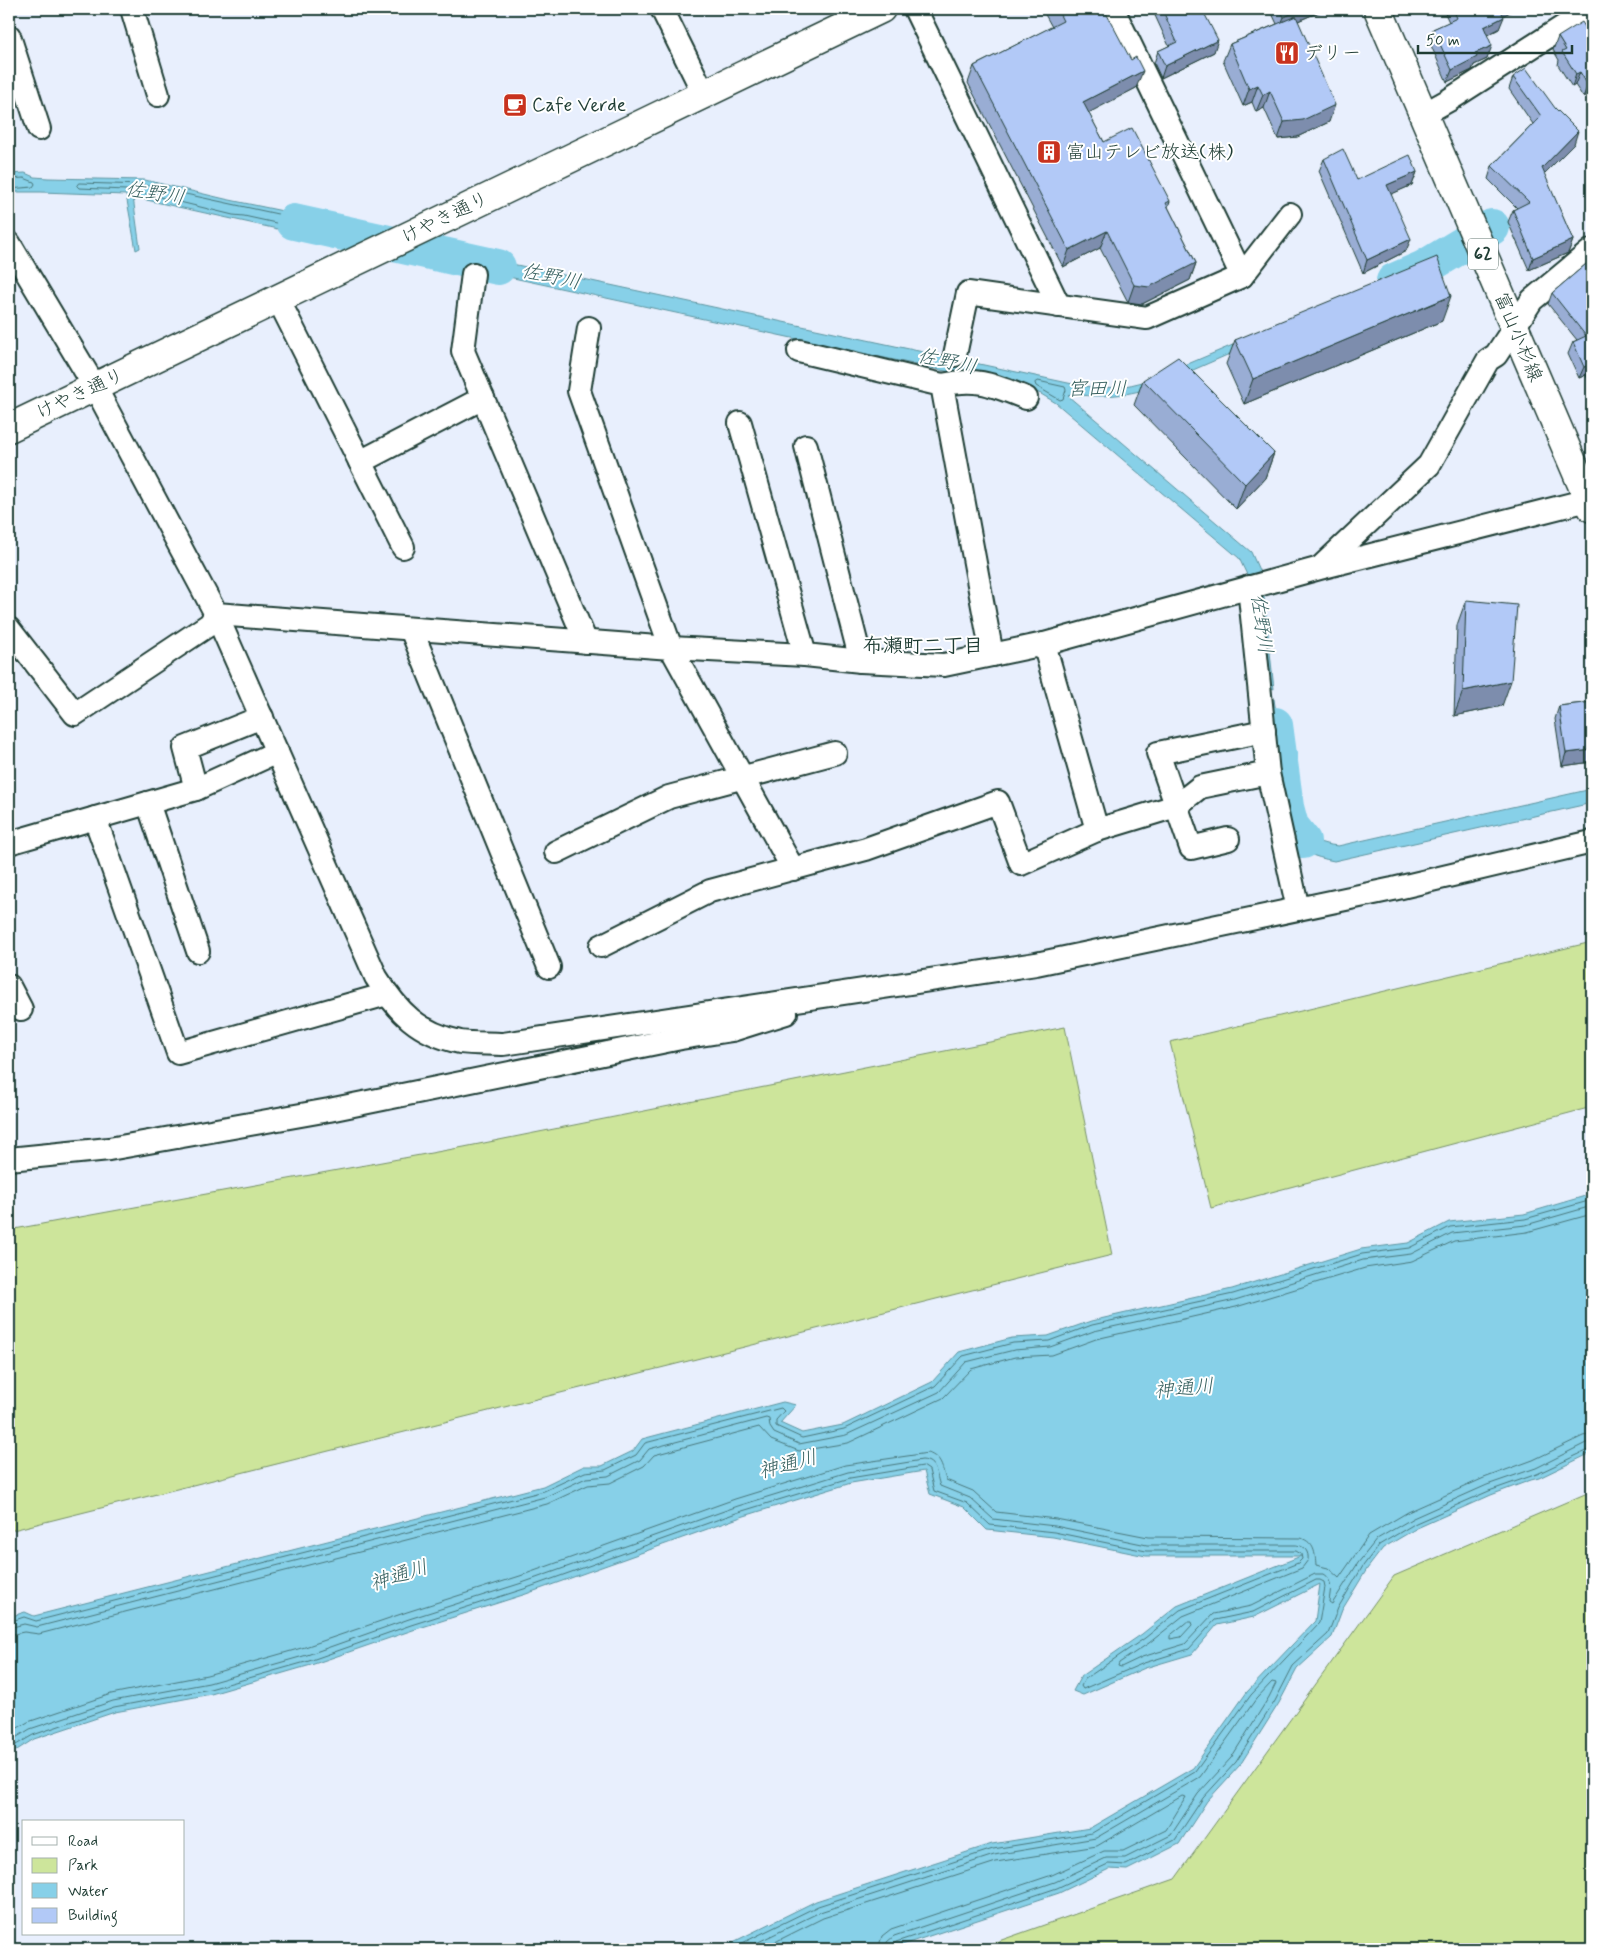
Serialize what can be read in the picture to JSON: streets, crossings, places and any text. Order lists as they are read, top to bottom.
{
  "streets": {
    "street": ["けやき通り", "62", "富山小杉線"]
  },
  "districts": ["布瀬町二丁目"],
  "water": ["佐野川", "宮田川", "神通川"],
  "places": {
    "restaurant": ["デリー"],
    "cafe": ["Cafe Verde"],
    "building": ["富山テレビ放送(株)"]
  },
  "legend": [
    "Road",
    "Park",
    "Water",
    "Building"
  ],
  "scale_bar": "50 m"
}
